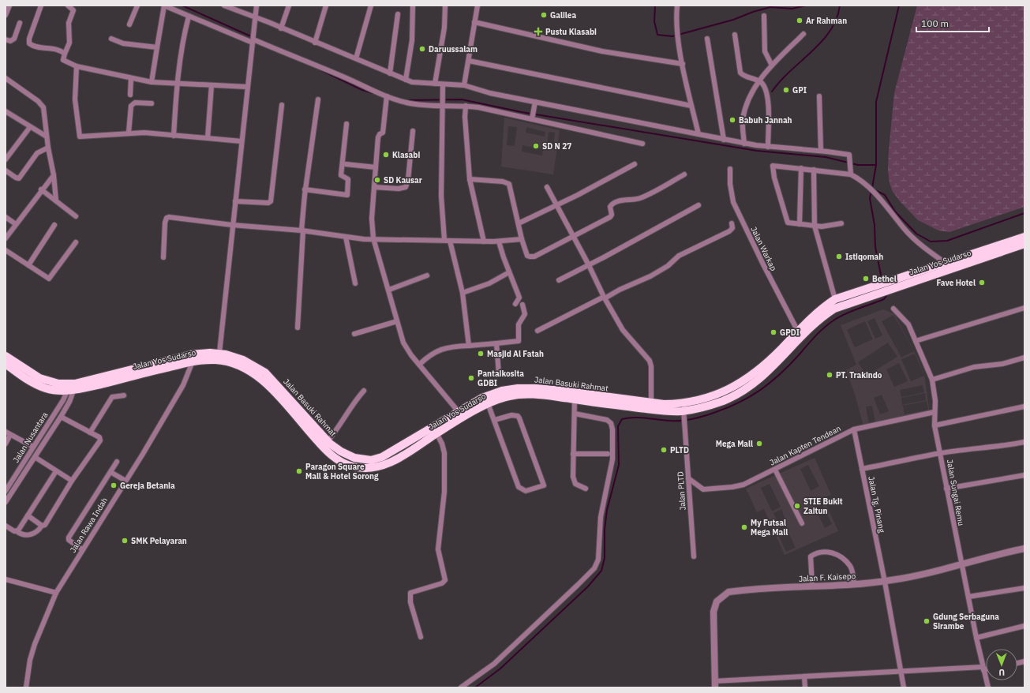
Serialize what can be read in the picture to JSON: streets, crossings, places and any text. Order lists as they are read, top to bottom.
{
  "streets": {
    "highway": ["Jalan Yos Sudarso", "Jalan Basuki Rahmat"],
    "street": [
      "Jalan Warkap",
      "Jalan Nusantara",
      "Jalan Kapten Tendean",
      "Jalan PLTD",
      "Jalan Sungai Remu",
      "Jalan Tg. Pinang",
      "Jalan Rawa Indah",
      "Jalan F. Kaisepo"
    ]
  },
  "crossings": [
    ["Jalan Warkap", "Jalan Basuki Rahmat"],
    ["Jalan Yos Sudarso", "Jalan Basuki Rahmat"],
    ["Jalan Yos Sudarso", "Jalan Nusantara"],
    ["Jalan Yos Sudarso", "Jalan PLTD"],
    ["Jalan Yos Sudarso", "Jalan Rawa Indah"],
    ["Jalan Basuki Rahmat", "Jalan PLTD"],
    ["Jalan Kapten Tendean", "Jalan PLTD"],
    ["Jalan Kapten Tendean", "Jalan Sungai Remu"],
    ["Jalan Kapten Tendean", "Jalan Tg. Pinang"],
    ["Jalan Sungai Remu", "Jalan F. Kaisepo"],
    ["Jalan Tg. Pinang", "Jalan F. Kaisepo"]
  ],
  "places": {
    "other": [
      "Galilea",
      "Ar Rahman",
      "Daruussalam",
      "GPI",
      "Babuh Jannah",
      "SD N 27",
      "Klasabi",
      "SD Kausar",
      "Istiqomah",
      "Bethel",
      "Fave Hotel",
      "GPDI",
      "Masjid Al Fatah",
      "PT. Trakindo",
      "Pantaikosita GDBI",
      "Mega Mall",
      "PLTD",
      "Paragon Square Mall & Hotel Sorong",
      "Gereja Betania",
      "STIE Bukit Zaitun",
      "My Futsal Mega Mall",
      "SMK Pelayaran",
      "Gdung Serbaguna Sirambe"
    ],
    "health": ["Pustu Klasabi"]
  },
  "scale_bar": "100 m",
  "north": "bottom"
}
